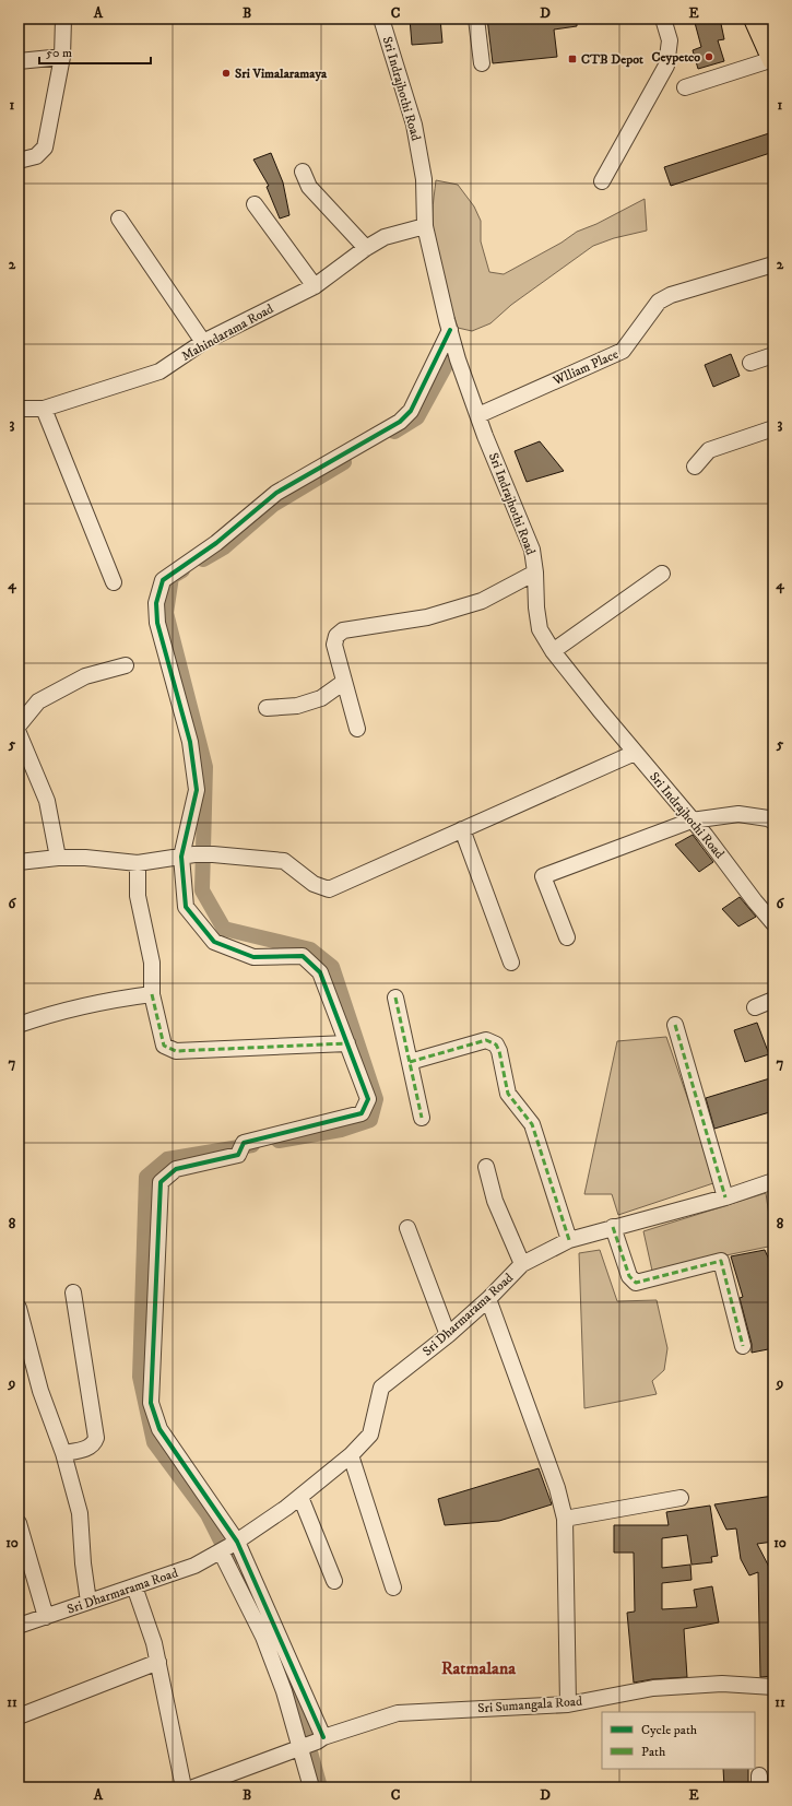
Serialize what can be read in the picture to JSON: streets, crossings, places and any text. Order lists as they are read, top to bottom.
{
  "streets": {
    "street": [
      "Sri Indrajhothi Road",
      "Mahindarama Road",
      "Wlliam Place",
      "Sri Dharmarama Road",
      "Sri Sumangala Road"
    ]
  },
  "crossings": [
    ["Sri Indrajhothi Road", "Mahindarama Road"],
    ["Sri Indrajhothi Road", "Wlliam Place"]
  ],
  "districts": ["Ratmalana"],
  "places": {
    "other": ["Ceypetco", "Sri Vimalaramaya"],
    "transit": ["CTB Depot"]
  },
  "legend": ["Cycle path", "Path"],
  "scale_bar": "50 m",
  "grid": {
    "columns": [
      "A",
      "B",
      "C",
      "D",
      "E"
    ],
    "rows": [
      "1",
      "2",
      "3",
      "4",
      "5",
      "6",
      "7",
      "8",
      "9",
      "10",
      "11"
    ]
  }
}
